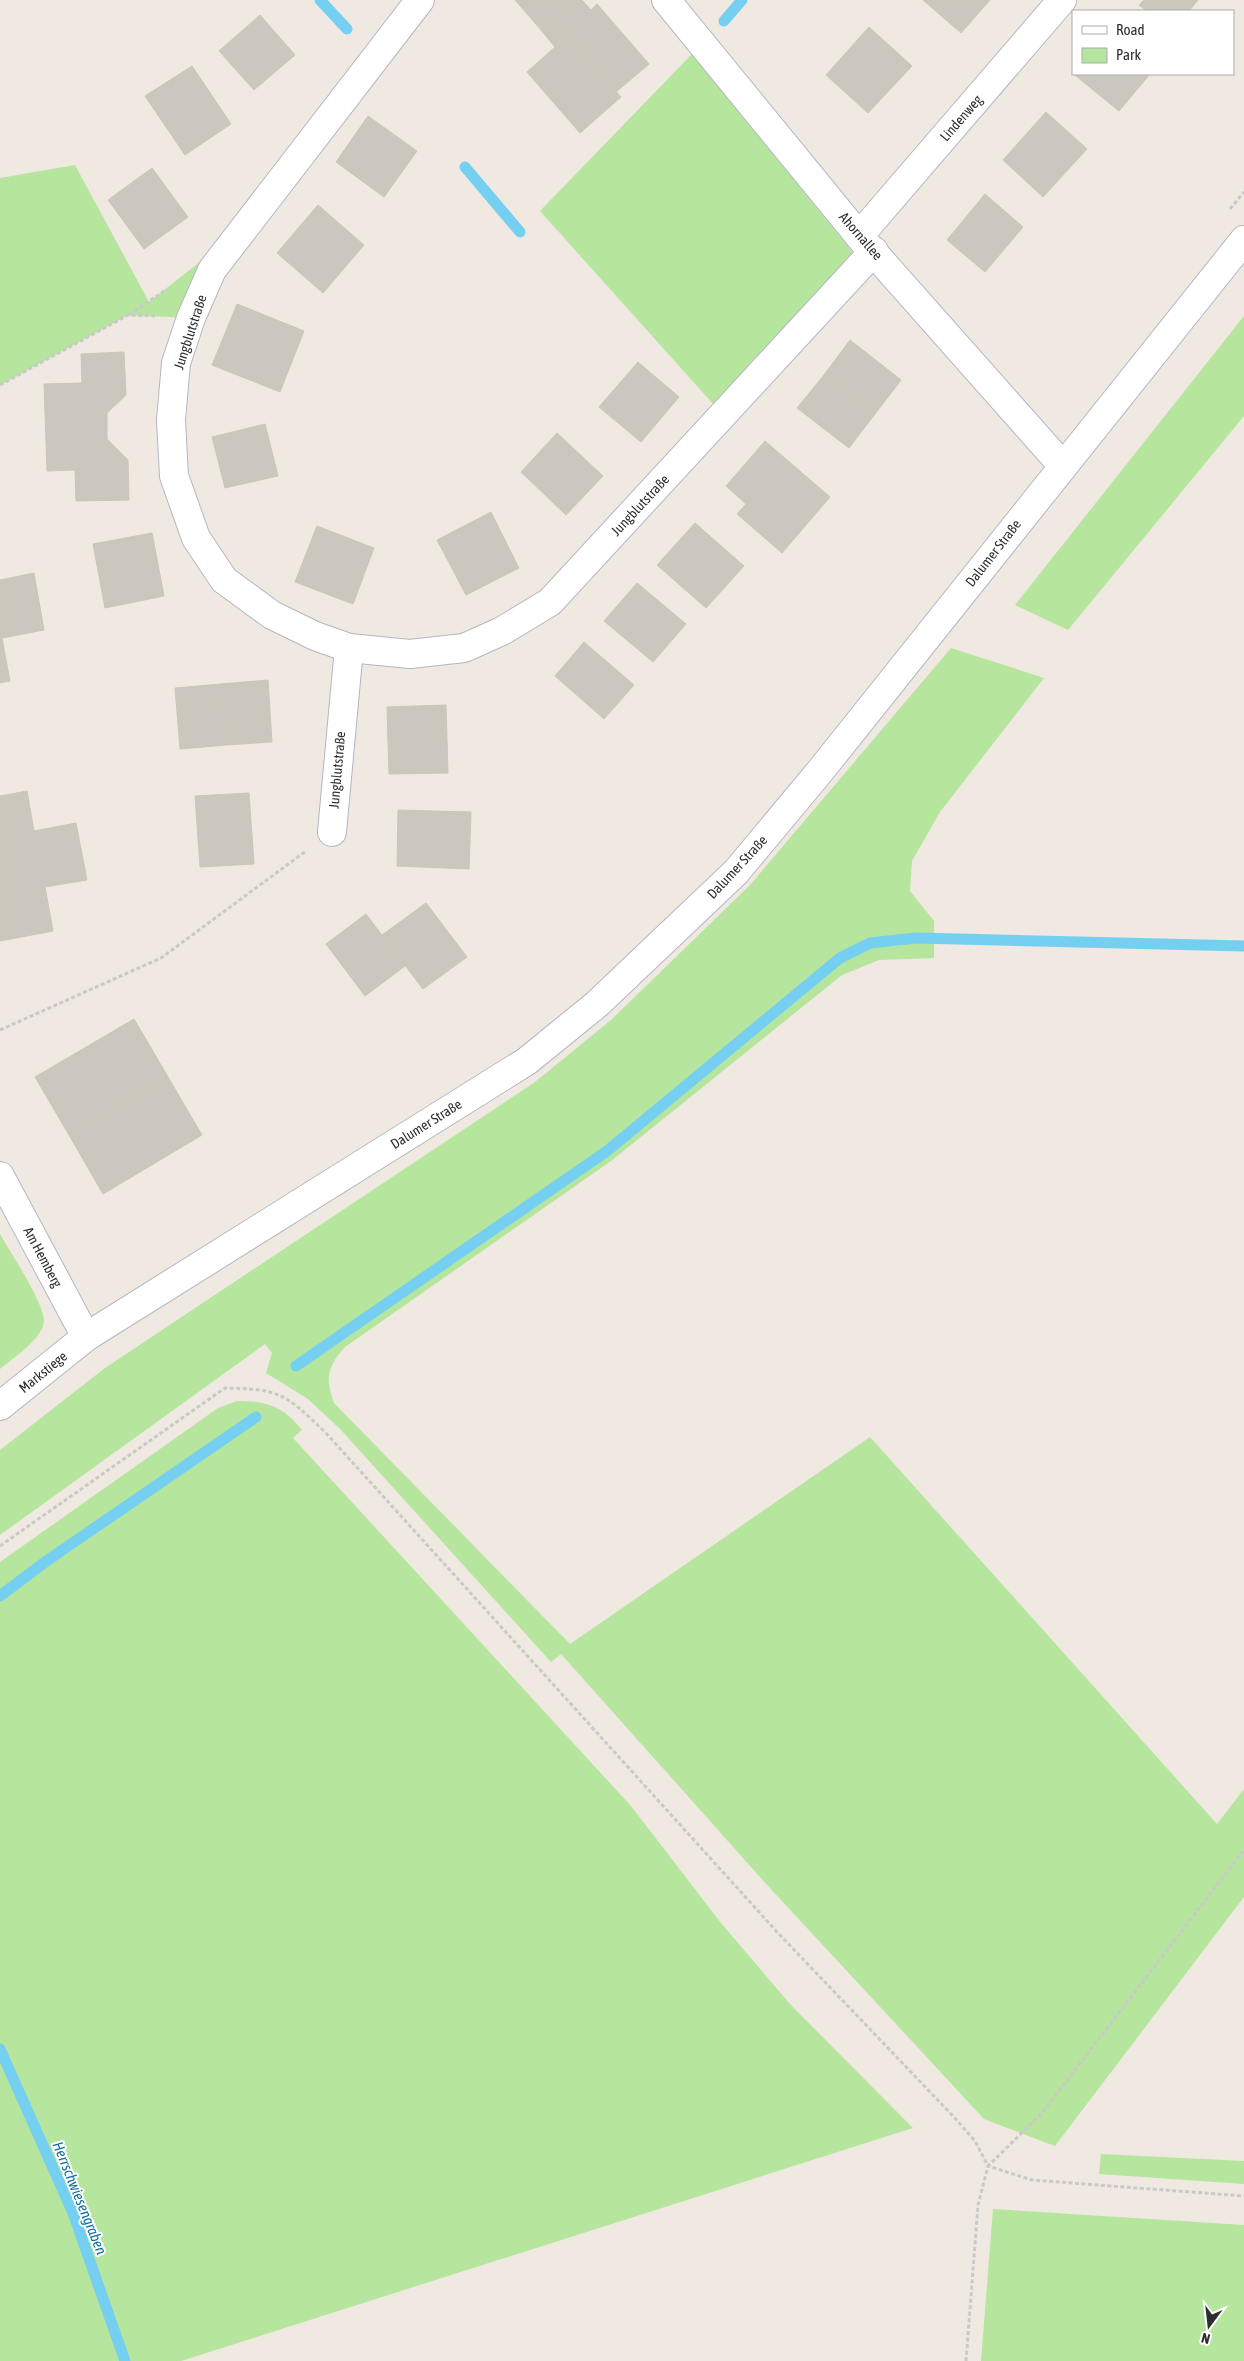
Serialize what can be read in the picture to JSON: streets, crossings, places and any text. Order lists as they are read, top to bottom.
{
  "streets": {
    "street": [
      "Lindenweg",
      "Ahornallee",
      "Jungblutstraße",
      "Dalumer Straße",
      "Am Hemberg",
      "Markstiege"
    ]
  },
  "crossings": [
    ["Lindenweg", "Ahornallee"],
    ["Lindenweg", "Jungblutstraße"],
    ["Ahornallee", "Jungblutstraße"],
    ["Ahornallee", "Dalumer Straße"],
    ["Dalumer Straße", "Am Hemberg"],
    ["Dalumer Straße", "Markstiege"],
    ["Am Hemberg", "Markstiege"]
  ],
  "water": ["Herrschwiesengraben"],
  "legend": ["Road", "Park"],
  "north": "bottom"
}
